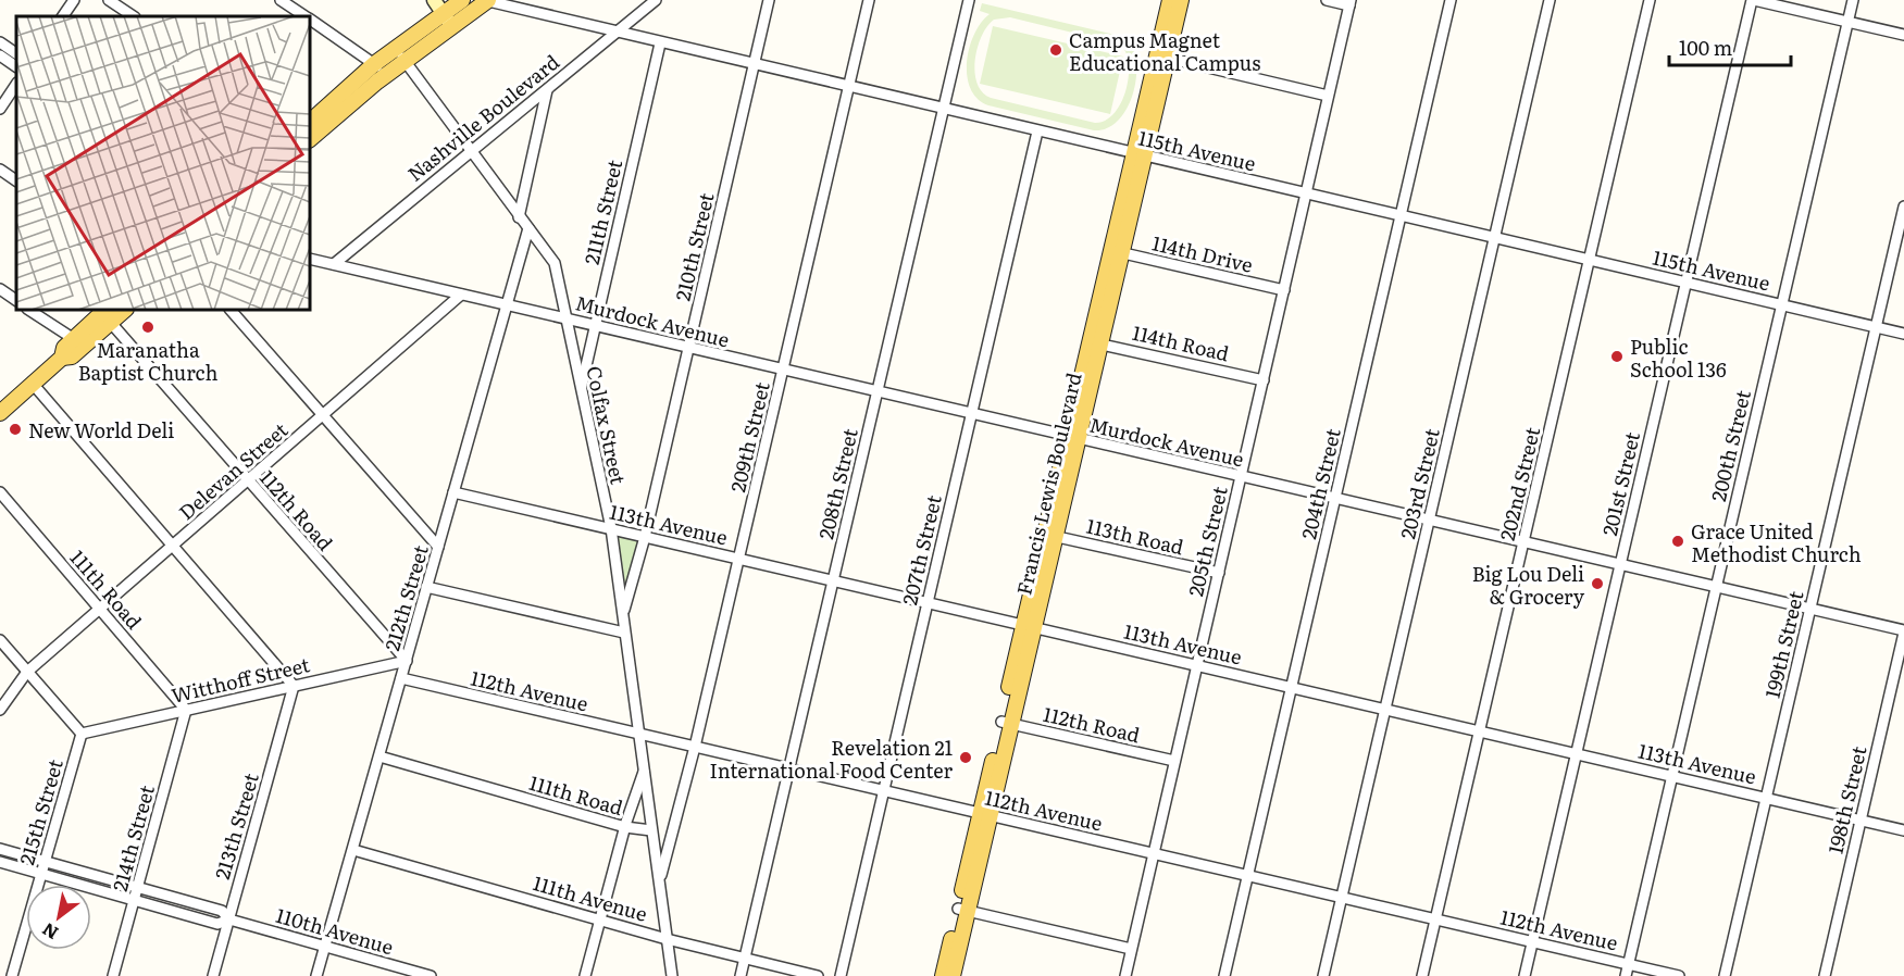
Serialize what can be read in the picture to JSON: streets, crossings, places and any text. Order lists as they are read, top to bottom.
{
  "streets": {
    "main road": ["Francis Lewis Boulevard"],
    "street": [
      "Nashville Boulevard",
      "115th Avenue",
      "211th Street",
      "210th Street",
      "114th Drive",
      "Murdock Avenue",
      "114th Road",
      "Colfax Street",
      "209th Street",
      "200th Street",
      "Delevan Street",
      "208th Street",
      "204th Street",
      "203rd Street",
      "202nd Street",
      "201st Street",
      "112th Road",
      "113th Avenue",
      "113th Road",
      "205th Street",
      "207th Street",
      "111th Road",
      "212th Street",
      "199th Street",
      "Witthoff Street",
      "112th Avenue",
      "198th Street",
      "215th Street",
      "213th Street",
      "214th Street",
      "111th Avenue",
      "110th Avenue"
    ]
  },
  "crossings": [
    ["Nashville Boulevard", "115th Avenue"],
    ["Nashville Boulevard", "Murdock Avenue"],
    ["Nashville Boulevard", "Colfax Street"],
    ["115th Avenue", "211th Street"],
    ["115th Avenue", "210th Street"],
    ["115th Avenue", "209th Street"],
    ["115th Avenue", "200th Street"],
    ["115th Avenue", "208th Street"],
    ["115th Avenue", "Francis Lewis Boulevard"],
    ["115th Avenue", "204th Street"],
    ["115th Avenue", "203rd Street"],
    ["115th Avenue", "202nd Street"],
    ["115th Avenue", "201st Street"],
    ["115th Avenue", "205th Street"],
    ["115th Avenue", "207th Street"],
    ["115th Avenue", "199th Street"],
    ["211th Street", "Murdock Avenue"],
    ["211th Street", "Colfax Street"],
    ["210th Street", "Murdock Avenue"],
    ["210th Street", "Colfax Street"],
    ["210th Street", "113th Avenue"],
    ["114th Drive", "Francis Lewis Boulevard"],
    ["114th Drive", "205th Street"],
    ["Murdock Avenue", "Colfax Street"],
    ["Murdock Avenue", "209th Street"],
    ["Murdock Avenue", "200th Street"],
    ["Murdock Avenue", "Delevan Street"],
    ["Murdock Avenue", "208th Street"],
    ["Murdock Avenue", "Francis Lewis Boulevard"],
    ["Murdock Avenue", "204th Street"],
    ["Murdock Avenue", "203rd Street"],
    ["Murdock Avenue", "202nd Street"],
    ["Murdock Avenue", "201st Street"],
    ["Murdock Avenue", "205th Street"],
    ["Murdock Avenue", "207th Street"],
    ["Murdock Avenue", "212th Street"],
    ["Murdock Avenue", "199th Street"],
    ["Murdock Avenue", "198th Street"],
    ["114th Road", "Francis Lewis Boulevard"],
    ["114th Road", "205th Street"],
    ["Colfax Street", "209th Street"],
    ["Colfax Street", "113th Avenue"],
    ["Colfax Street", "111th Road"],
    ["Colfax Street", "212th Street"],
    ["Colfax Street", "112th Avenue"],
    ["Colfax Street", "111th Avenue"],
    ["209th Street", "113th Avenue"],
    ["209th Street", "112th Avenue"],
    ["200th Street", "113th Avenue"],
    ["200th Street", "112th Avenue"],
    ["Delevan Street", "112th Road"],
    ["Delevan Street", "111th Road"],
    ["208th Street", "113th Avenue"],
    ["208th Street", "112th Avenue"],
    ["208th Street", "111th Avenue"],
    ["Francis Lewis Boulevard", "112th Road"],
    ["Francis Lewis Boulevard", "113th Avenue"],
    ["Francis Lewis Boulevard", "113th Road"],
    ["Francis Lewis Boulevard", "112th Avenue"],
    ["204th Street", "113th Avenue"],
    ["204th Street", "112th Avenue"],
    ["203rd Street", "113th Avenue"],
    ["203rd Street", "112th Avenue"],
    ["202nd Street", "113th Avenue"],
    ["202nd Street", "112th Avenue"],
    ["201st Street", "113th Avenue"],
    ["201st Street", "112th Avenue"],
    ["112th Road", "205th Street"],
    ["112th Road", "212th Street"],
    ["112th Road", "Witthoff Street"],
    ["113th Avenue", "205th Street"],
    ["113th Avenue", "207th Street"],
    ["113th Avenue", "212th Street"],
    ["113th Avenue", "199th Street"],
    ["113th Avenue", "198th Street"],
    ["113th Road", "205th Street"],
    ["205th Street", "112th Avenue"],
    ["207th Street", "112th Avenue"],
    ["111th Road", "212th Street"],
    ["111th Road", "Witthoff Street"],
    ["111th Road", "214th Street"],
    ["212th Street", "Witthoff Street"],
    ["212th Street", "112th Avenue"],
    ["212th Street", "111th Avenue"],
    ["212th Street", "110th Avenue"],
    ["Witthoff Street", "215th Street"],
    ["Witthoff Street", "213th Street"],
    ["Witthoff Street", "214th Street"],
    ["215th Street", "110th Avenue"],
    ["213th Street", "110th Avenue"],
    ["214th Street", "110th Avenue"]
  ],
  "places": [
    "Campus Magnet Educational Campus",
    "Maranatha Baptist Church",
    "Public School 136",
    "New World Deli",
    "Grace United Methodist Church",
    "Big Lou Deli & Grocery",
    "Revelation 21 International Food Center"
  ],
  "scale_bar": "100 m",
  "north": "bottom left"
}
